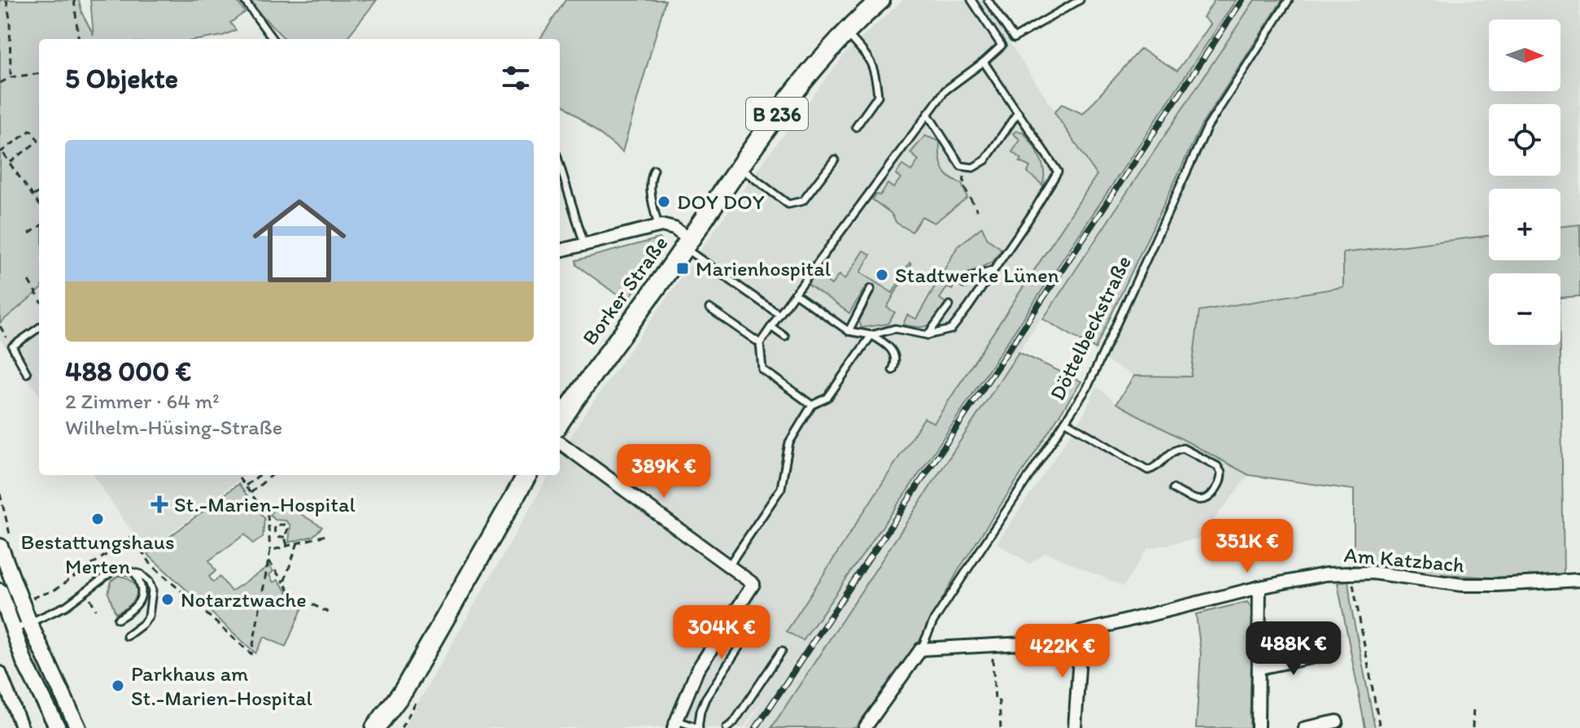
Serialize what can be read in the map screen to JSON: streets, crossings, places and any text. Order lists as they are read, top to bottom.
{
  "streets": {
    "main road": ["B 236", "Borker Straße"],
    "street": ["Döttelbeckstraße", "Am Katzbach"]
  },
  "crossings": [
    ["Döttelbeckstraße", "Am Katzbach"]
  ],
  "places": {
    "other": [
      "DOY DOY",
      "Stadtwerke Lünen",
      "Bestattungshaus Merten",
      "Notarztwache",
      "Parkhaus am St.-Marien-Hospital"
    ],
    "transit": ["Marienhospital"],
    "health": ["St.-Marien-Hospital"]
  },
  "north": "right",
  "page": {
    "map_buttons": ["+", "−"],
    "heading": "5 Objekte",
    "list": [
      {
        "name": "488 000 €",
        "note": "2 Zimmer · 64 m² · Wilhelm-Hüsing-Straße"
      }
    ],
    "price": [
      "389K €",
      "351K €",
      "304K €",
      "488K €",
      "422K €"
    ]
  }
}
